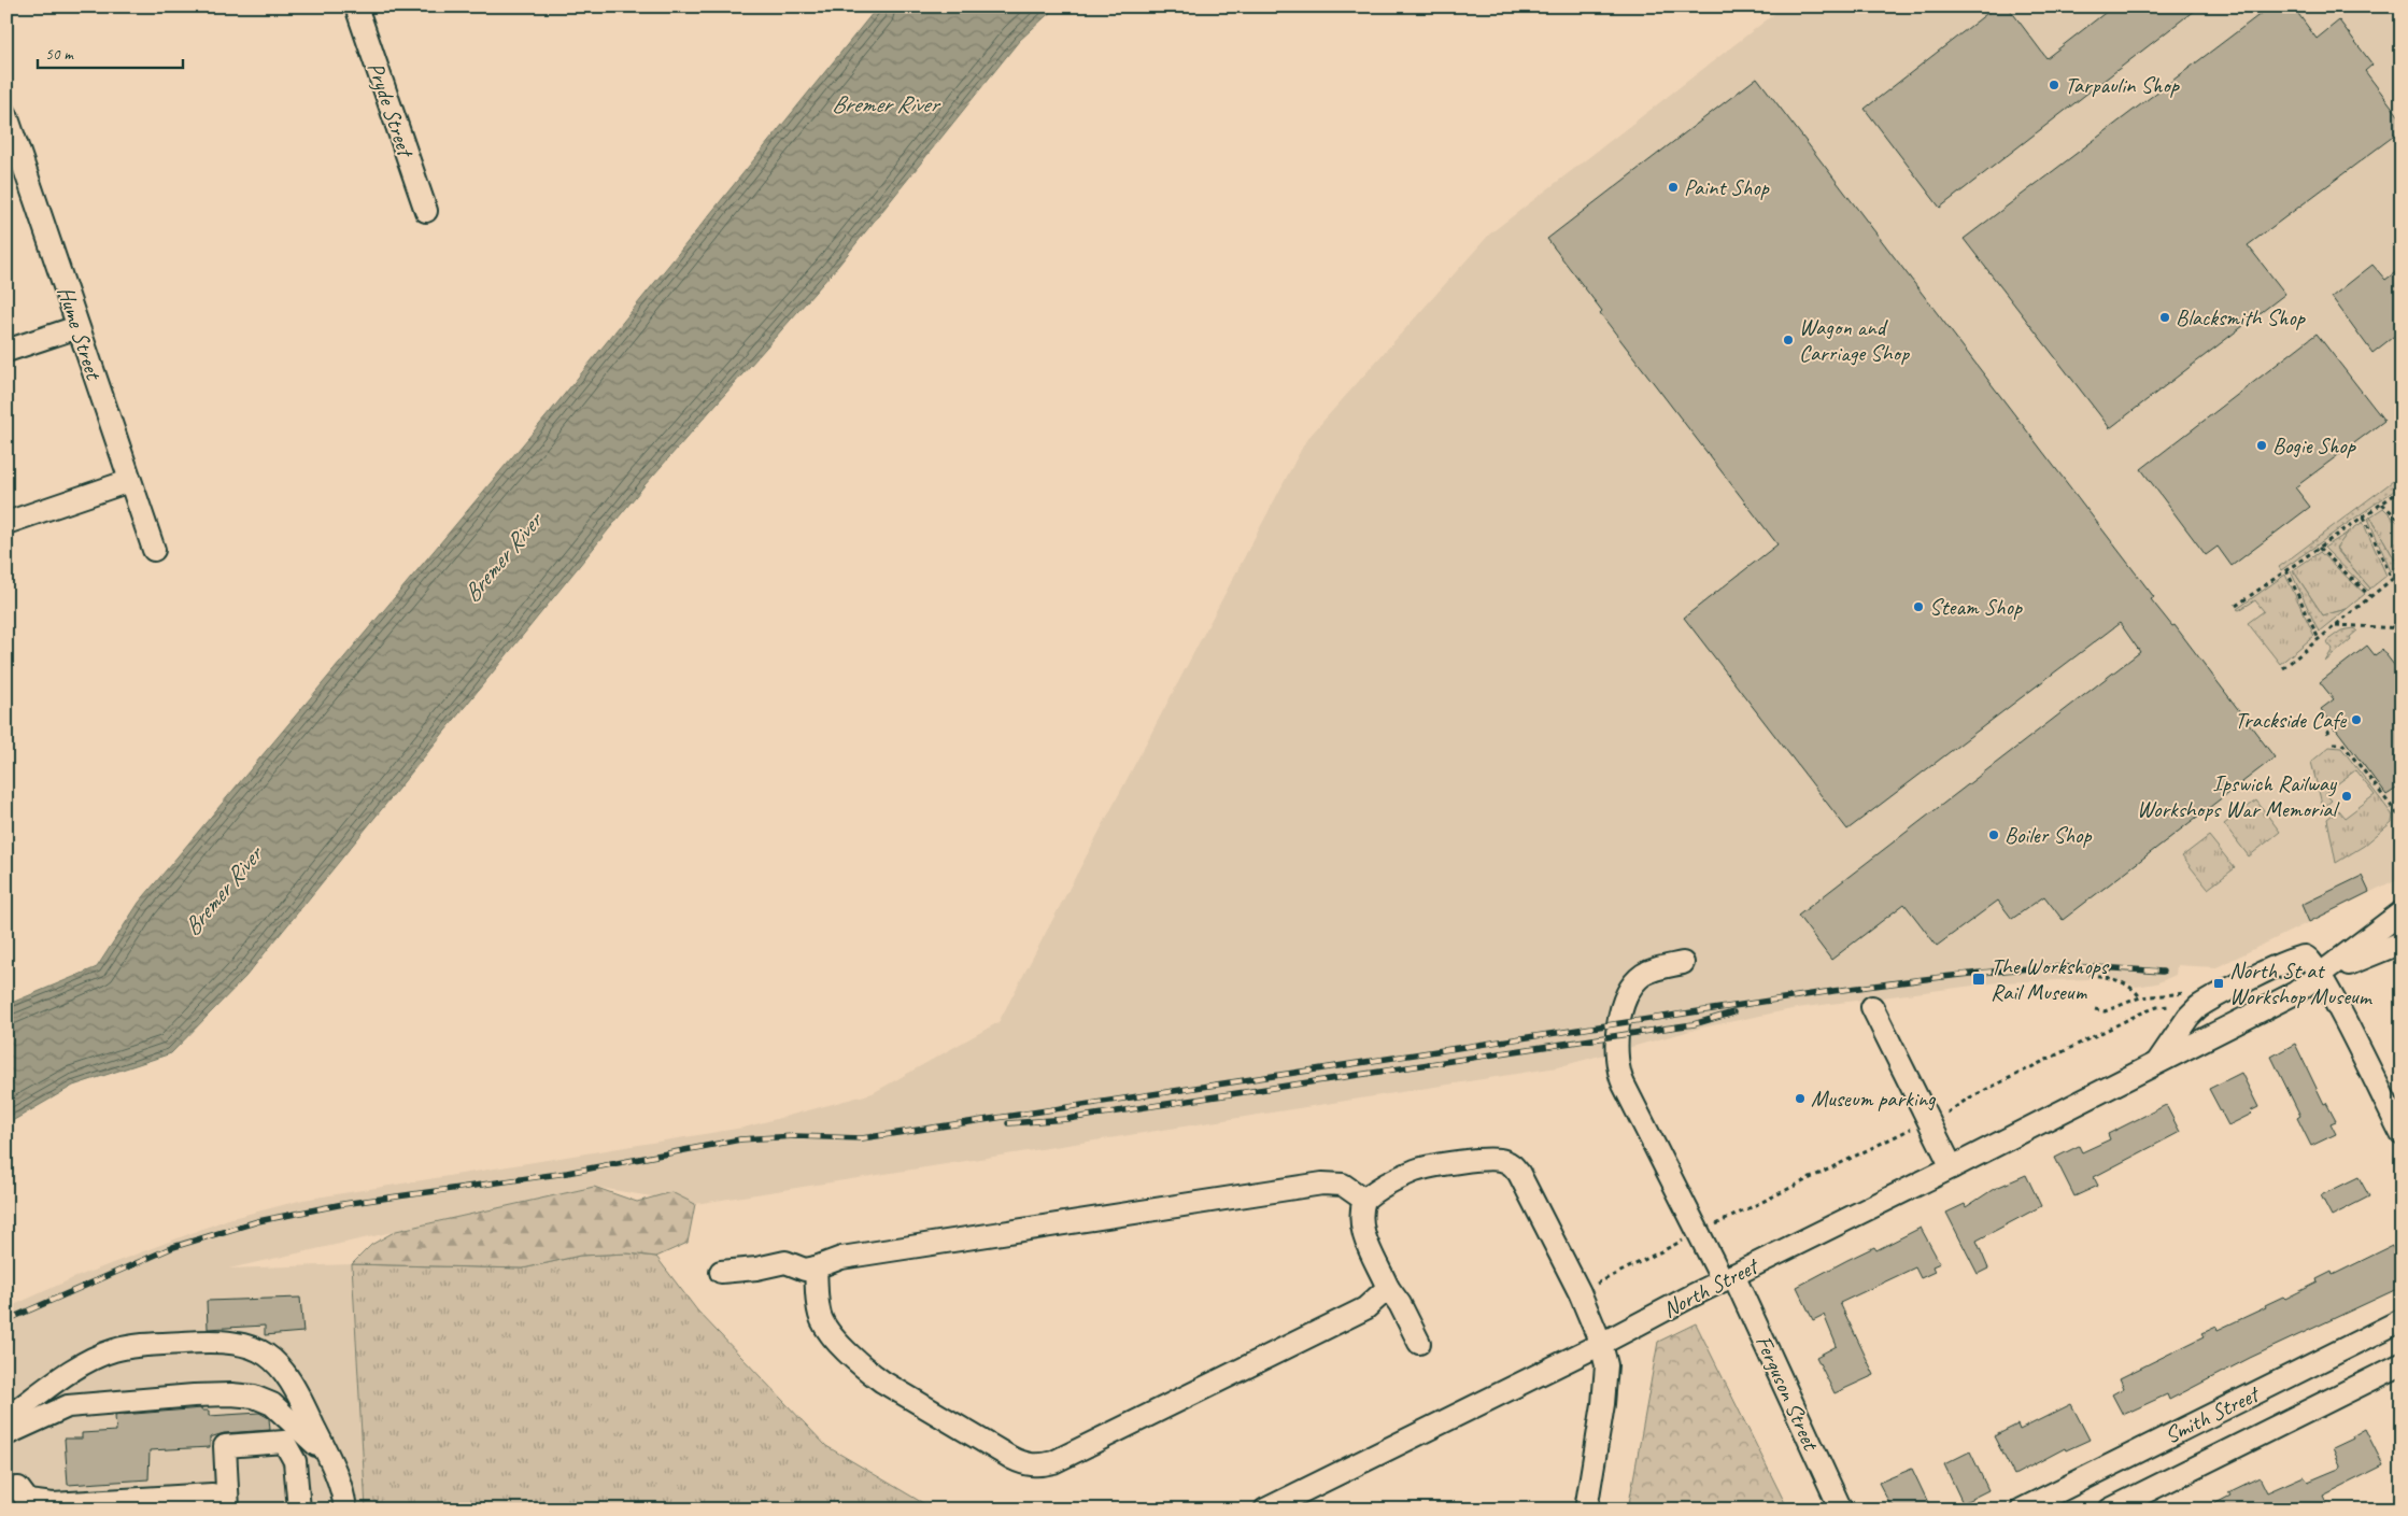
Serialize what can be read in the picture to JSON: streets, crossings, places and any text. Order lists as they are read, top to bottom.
{
  "streets": {
    "street": [
      "Pryde Street",
      "Hume Street",
      "North Street",
      "Ferguson Street",
      "Smith Street"
    ]
  },
  "crossings": [
    ["North Street", "Ferguson Street"]
  ],
  "water": ["Bremer River"],
  "places": {
    "other": [
      "Tarpaulin Shop",
      "Paint Shop",
      "Blacksmith Shop",
      "Wagon and Carriage Shop",
      "Bogie Shop",
      "Steam Shop",
      "Trackside Cafe",
      "Ipswich Railway Workshops War Memorial",
      "Boiler Shop",
      "Museum parking"
    ],
    "transit": ["The Workshops Rail Museum", "North St at Workshop Museum"]
  },
  "scale_bar": "50 m"
}
